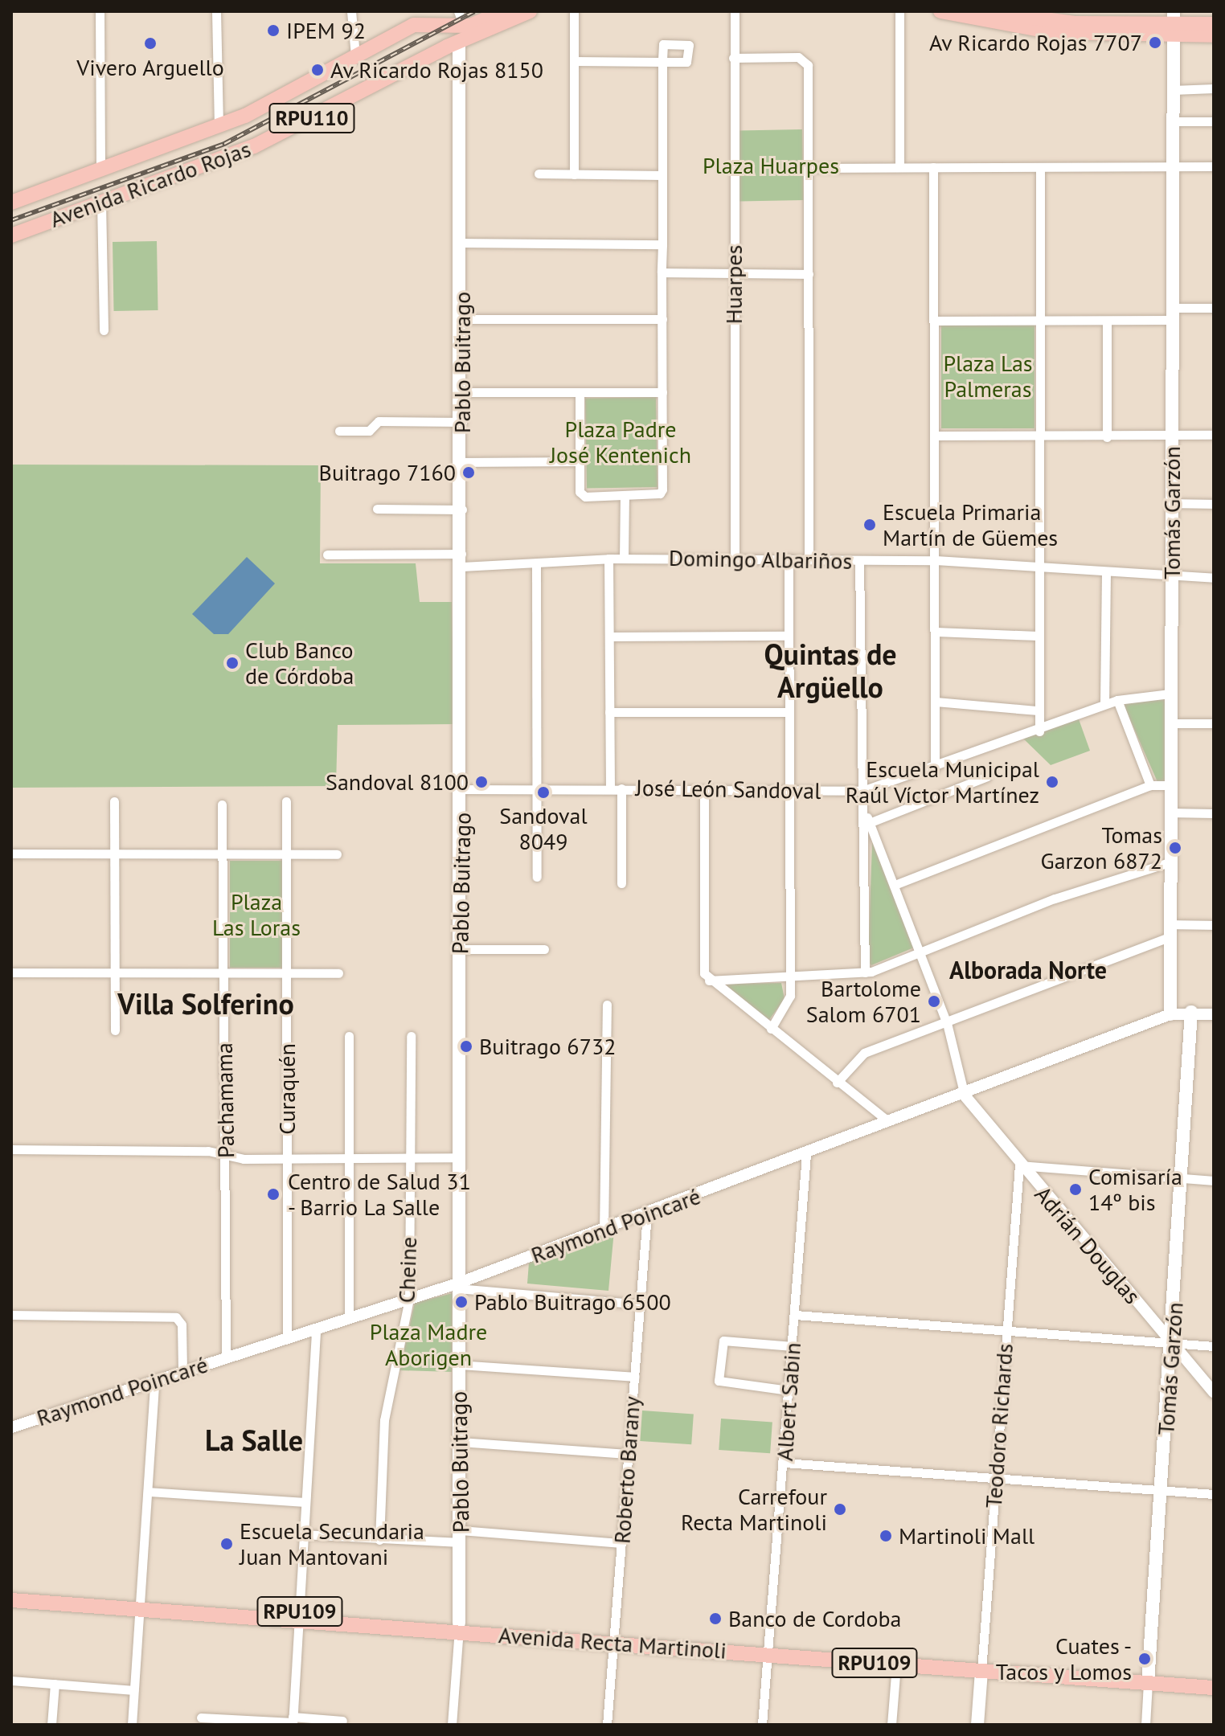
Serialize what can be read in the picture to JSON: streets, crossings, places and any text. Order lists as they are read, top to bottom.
{
  "streets": {
    "main road": [
      "RPU110",
      "Avenida Ricardo Rojas",
      "Pablo Buitrago",
      "Tomás Garzón",
      "Teodoro Richards",
      "RPU109",
      "Avenida Recta Martinoli"
    ],
    "street": [
      "Huarpes",
      "Domingo Albariños",
      "José León Sandoval",
      "Curaquén",
      "Pachamama",
      "Raymond Poincaré",
      "Adrián Douglas",
      "Cheine",
      "Albert Sabin",
      "Roberto Barany"
    ]
  },
  "crossings": [
    ["Avenida Ricardo Rojas", "Pablo Buitrago"],
    ["Huarpes", "Domingo Albariños"],
    ["Pablo Buitrago", "Domingo Albariños"],
    ["Pablo Buitrago", "José León Sandoval"],
    ["Pablo Buitrago", "Raymond Poincaré"],
    ["Pablo Buitrago", "Avenida Recta Martinoli"],
    ["Tomás Garzón", "Domingo Albariños"],
    ["Tomás Garzón", "José León Sandoval"],
    ["Tomás Garzón", "Raymond Poincaré"],
    ["Tomás Garzón", "Adrián Douglas"],
    ["Tomás Garzón", "Avenida Recta Martinoli"],
    ["Curaquén", "Raymond Poincaré"],
    ["Pachamama", "Raymond Poincaré"],
    ["Raymond Poincaré", "Adrián Douglas"],
    ["Raymond Poincaré", "Cheine"],
    ["Raymond Poincaré", "Albert Sabin"],
    ["Raymond Poincaré", "Roberto Barany"],
    ["Adrián Douglas", "Teodoro Richards"],
    ["Albert Sabin", "Avenida Recta Martinoli"],
    ["Teodoro Richards", "Avenida Recta Martinoli"],
    ["Roberto Barany", "Avenida Recta Martinoli"]
  ],
  "districts": [
    "Quintas de Argüello",
    "Alborada Norte",
    "Villa Solferino",
    "La Salle"
  ],
  "parks": [
    "Plaza Huarpes",
    "Plaza Las Palmeras",
    "Plaza Padre José Kentenich",
    "Plaza Las Loras",
    "Plaza Madre Aborigen"
  ],
  "places": [
    "IPEM 92",
    "Av Ricardo Rojas 7707",
    "Vivero Arguello",
    "Av Ricardo Rojas 8150",
    "Buitrago 7160",
    "Escuela Primaria Martín de Güemes",
    "Club Banco de Córdoba",
    "Sandoval 8100",
    "Escuela Municipal Raúl Víctor Martínez",
    "Sandoval 8049",
    "Tomas Garzon 6872",
    "Bartolome Salom 6701",
    "Buitrago 6732",
    "Comisaría 14º bis",
    "Centro de Salud 31 - Barrio La Salle",
    "Pablo Buitrago 6500",
    "Carrefour Recta Martinoli",
    "Martinoli Mall",
    "Escuela Secundaria Juan Mantovani",
    "Banco de Cordoba",
    "Cuates - Tacos y Lomos"
  ]
}
